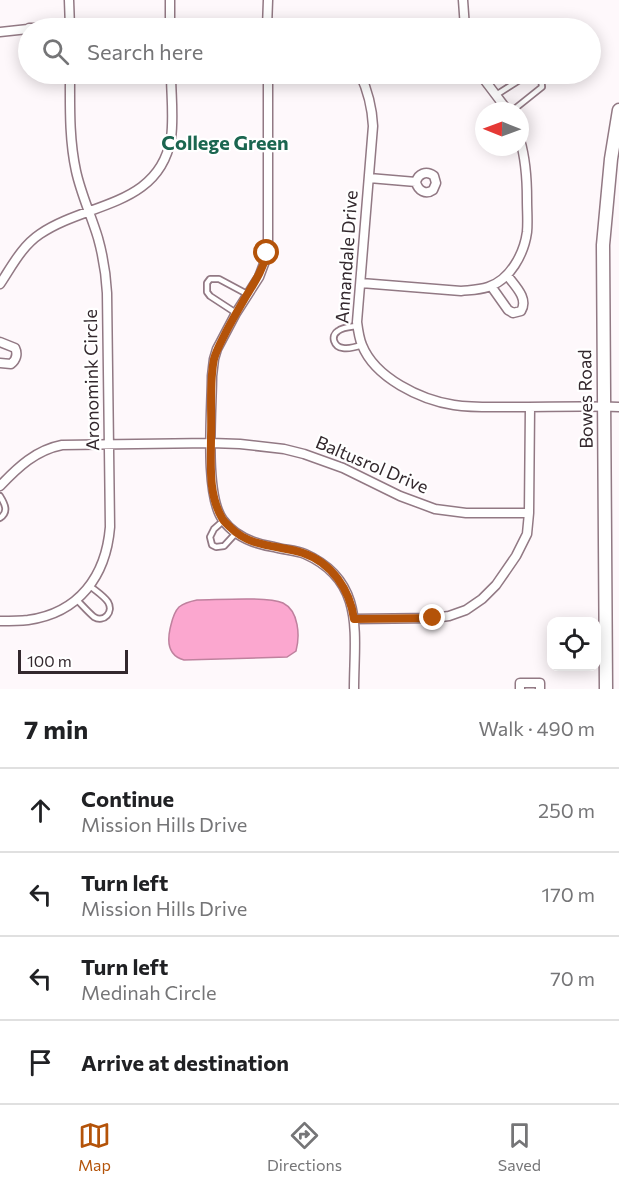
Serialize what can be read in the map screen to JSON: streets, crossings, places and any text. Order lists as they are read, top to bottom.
{
  "streets": {
    "main road": ["Bowes Road"],
    "street": ["Annandale Drive", "Aronomink Circle", "Baltusrol Drive"]
  },
  "crossings": [
    ["Annandale Drive", "Bowes Road"],
    ["Aronomink Circle", "Baltusrol Drive"]
  ],
  "districts": ["College Green"],
  "scale_bar": "100 m",
  "north": "left",
  "page": {
    "search": "Search here",
    "scale": "100 m",
    "heading": ["7 min", "Walk · 490 m"],
    "list": [
      ["Continue", "Mission Hills Drive", "250 m"],
      ["Turn left", "Mission Hills Drive", "170 m"],
      ["Turn left", "Medinah Circle", "70 m"],
      "Arrive at destination"
    ],
    "nav": ["Map", "Directions", "Saved"]
  }
}
